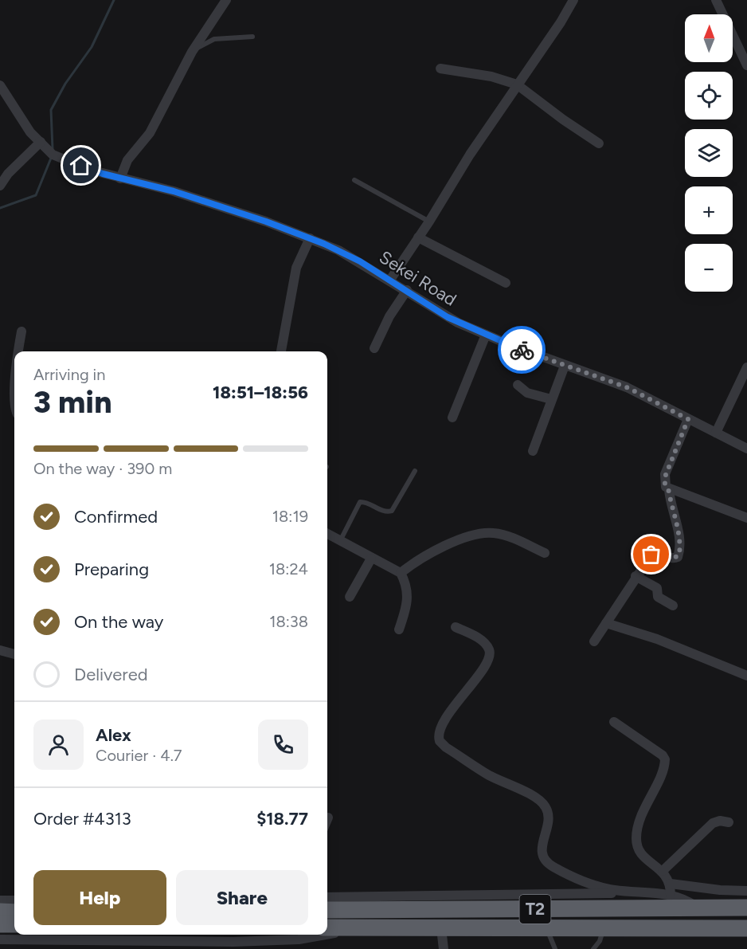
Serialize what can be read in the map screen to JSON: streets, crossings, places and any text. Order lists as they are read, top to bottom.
{
  "streets": {
    "highway": ["T2"],
    "street": ["Sekei Road"]
  },
  "north": "top",
  "page": {
    "map_buttons": ["+", "−"],
    "heading": ["3 min", "Arriving in", "18:51–18:56"],
    "panel": [
      "Alex",
      "Courier · 4.7",
      "Order #4313",
      "$18.77"
    ],
    "bar": "On the way · 390 m",
    "list": [
      ["Confirmed", "18:19"],
      ["Preparing", "18:24"],
      ["On the way", "18:38"],
      "Delivered"
    ],
    "buttons": ["Help", "Share"]
  }
}
